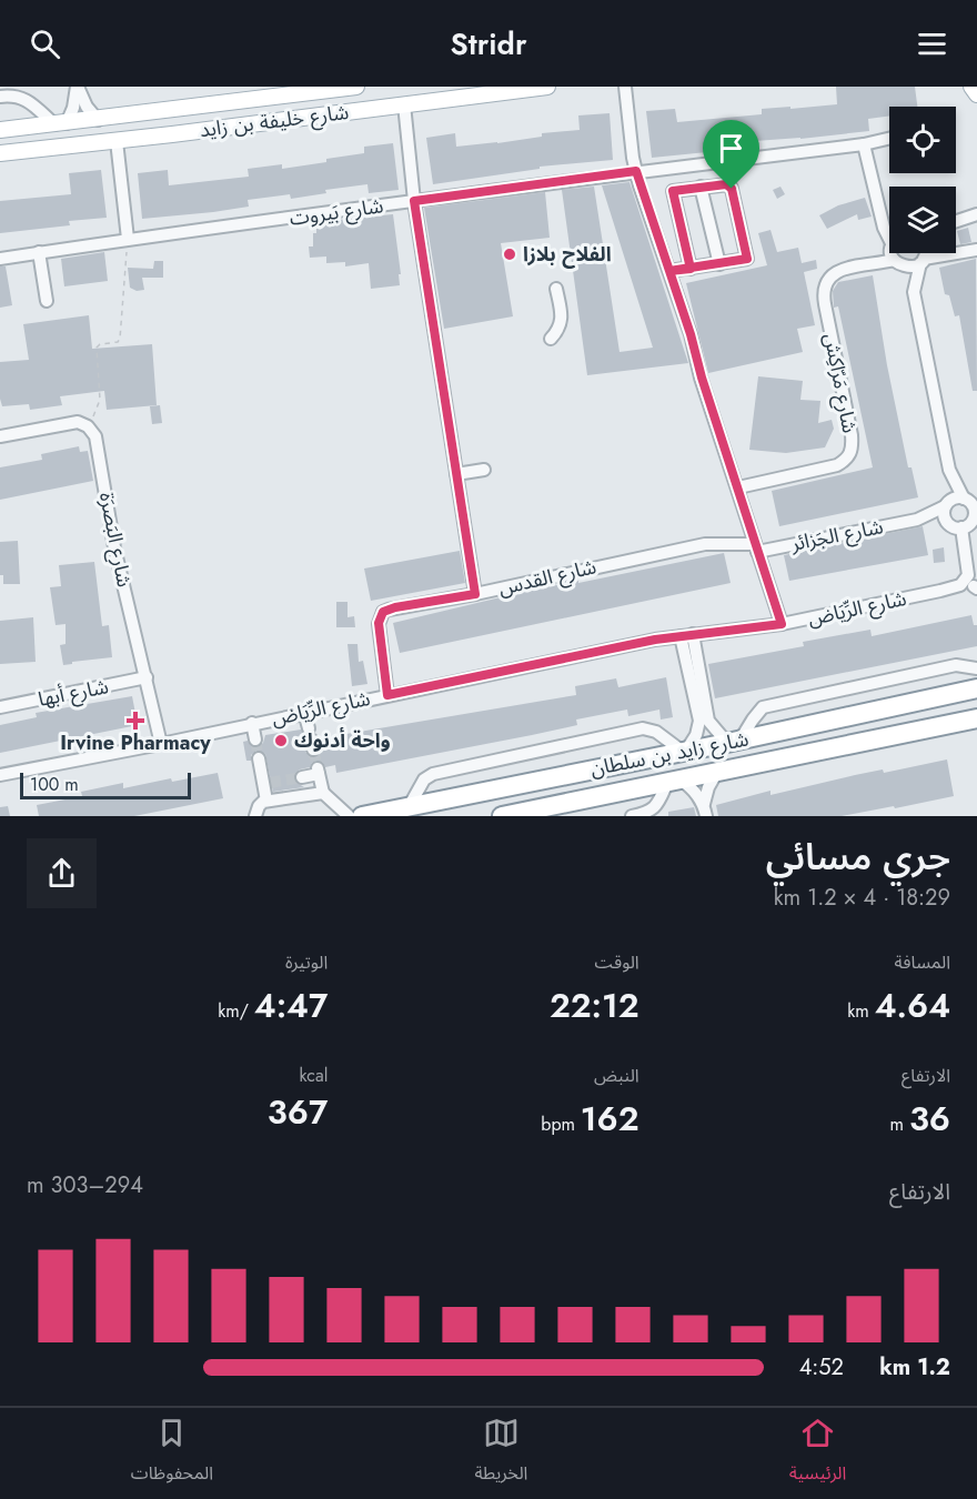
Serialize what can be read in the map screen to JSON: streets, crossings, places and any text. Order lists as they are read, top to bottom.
{
  "streets": {
    "highway": ["شارع زايد بن سلطان"],
    "main road": ["شارع خليفة بن زايد"],
    "street": [
      "شارع بَيروت",
      "شارع مَرّاكِش",
      "شارع الجَزائر",
      "شارع البَصرَة",
      "شارع القدس",
      "شارع الرِّيَاض",
      "شارع أبها"
    ]
  },
  "crossings": [
    ["شارع الجَزائر", "شارع القدس"],
    ["شارع الجَزائر", "شارع الرِّيَاض"],
    ["شارع البَصرَة", "شارع الرِّيَاض"],
    ["شارع البَصرَة", "شارع أبها"],
    ["شارع القدس", "شارع الرِّيَاض"]
  ],
  "places": {
    "other": ["الفلاح بلازا", "واحة أدنوك"],
    "health": ["Irvine Pharmacy"]
  },
  "scale_bar": "100 m",
  "page": {
    "header": "Stridr",
    "scale": "100 m",
    "heading": ["جري مسائي", "18:29 · 4 × 1.2 km"],
    "stats": [
      ["المسافة", "4.64 km"],
      ["الوقت", "22:12"],
      ["الوتيرة", "4:47 /km"],
      ["الارتفاع", "36 m"],
      ["النبض", "162 bpm"],
      ["kcal", "367"]
    ],
    "chart": ["الارتفاع", "294–303 m"],
    "list": [
      {
        "name": "1.2 km",
        "note": "4:52"
      }
    ],
    "tabs": ["الرئيسية", "الخريطة", "المحفوظات"]
  }
}
